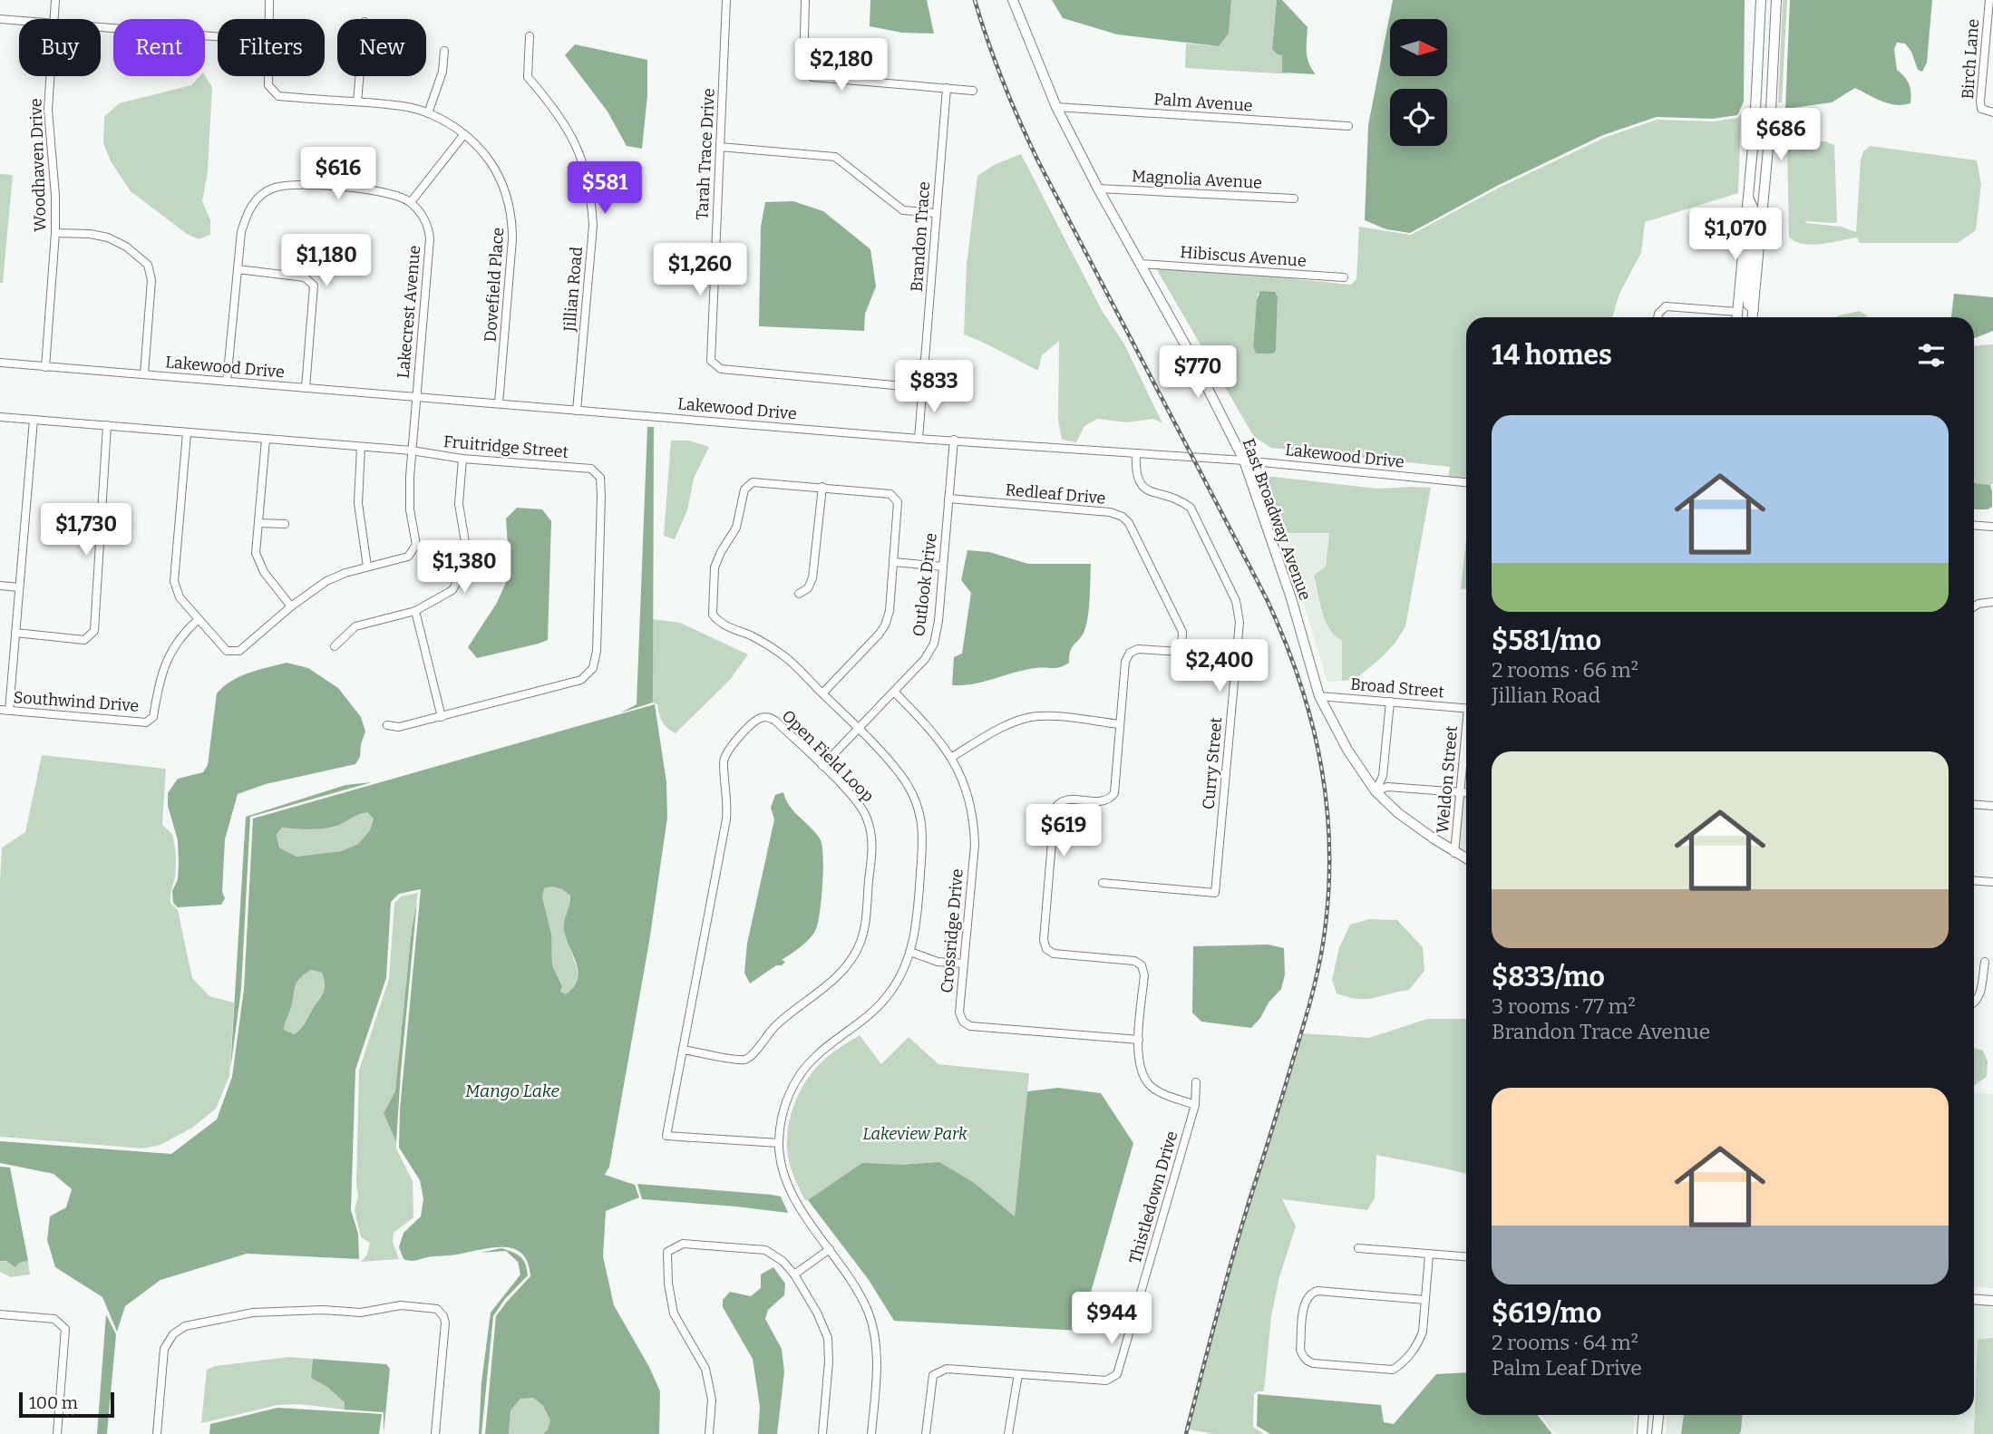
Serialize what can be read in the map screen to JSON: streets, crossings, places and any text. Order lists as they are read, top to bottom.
{
  "streets": {
    "main road": ["East Broadway Avenue"],
    "street": [
      "Birch Lane",
      "Palm Avenue",
      "Tarah Trace Drive",
      "Woodhaven Drive",
      "Magnolia Avenue",
      "Brandon Trace",
      "Hibiscus Avenue",
      "Dovefield Place",
      "Jillian Road",
      "Lakecrest Avenue",
      "Lakewood Drive",
      "Fruitridge Street",
      "Redleaf Drive",
      "Outlook Drive",
      "Broad Street",
      "Southwind Drive",
      "Open Field Loop",
      "Curry Street",
      "Weldon Street",
      "Crossridge Drive",
      "Thistledown Drive"
    ]
  },
  "crossings": [
    ["Palm Avenue", "East Broadway Avenue"],
    ["Tarah Trace Drive", "Brandon Trace"],
    ["Woodhaven Drive", "Lakewood Drive"],
    ["Magnolia Avenue", "East Broadway Avenue"],
    ["Brandon Trace", "Lakewood Drive"],
    ["Hibiscus Avenue", "East Broadway Avenue"],
    ["Dovefield Place", "Lakewood Drive"],
    ["Jillian Road", "Lakewood Drive"],
    ["Lakecrest Avenue", "Lakewood Drive"],
    ["Lakecrest Avenue", "Fruitridge Street"],
    ["Lakecrest Avenue", "Southwind Drive"],
    ["Lakewood Drive", "East Broadway Avenue"],
    ["Lakewood Drive", "Outlook Drive"],
    ["Lakewood Drive", "Curry Street"],
    ["Redleaf Drive", "Outlook Drive"],
    ["East Broadway Avenue", "Broad Street"],
    ["East Broadway Avenue", "Weldon Street"],
    ["Outlook Drive", "Open Field Loop"],
    ["Outlook Drive", "Crossridge Drive"]
  ],
  "water": ["Mango Lake"],
  "parks": ["Lakeview Park"],
  "scale_bar": "100 m",
  "north": "right",
  "page": {
    "chip": [
      "Buy",
      "Rent",
      "Filters",
      "New"
    ],
    "price": [
      "$2,180",
      "$686",
      "$616",
      "$581",
      "$1,070",
      "$1,180",
      "$1,260",
      "$770",
      "$833",
      "$1,730",
      "$1,380",
      "$2,400",
      "$619",
      "$944"
    ],
    "heading": "14 homes",
    "list": [
      {
        "name": "$581/mo",
        "note": "2 rooms · 66 m² · Jillian Road"
      },
      {
        "name": "$833/mo",
        "note": "3 rooms · 77 m² · Brandon Trace Avenue"
      },
      {
        "name": "$619/mo",
        "note": "2 rooms · 64 m² · Palm Leaf Drive"
      }
    ],
    "scale": "100 m"
  }
}
